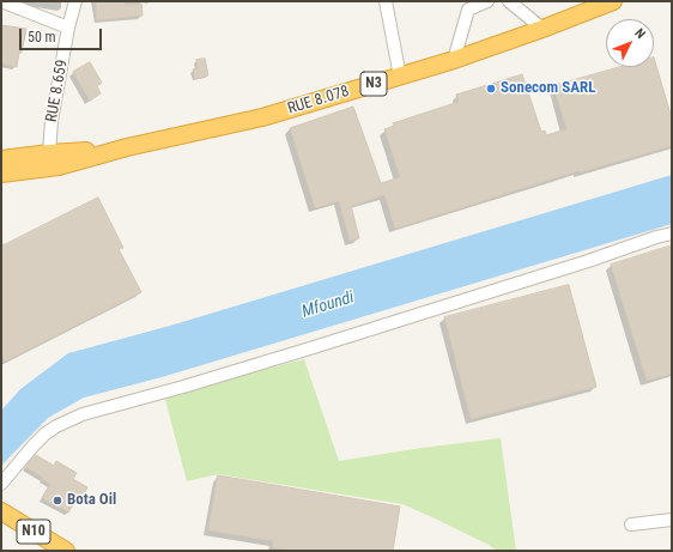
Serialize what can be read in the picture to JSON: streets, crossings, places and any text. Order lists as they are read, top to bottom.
{
  "streets": {
    "highway": ["N3", "RUE 8.078", "N10"],
    "street": ["RUE 8.659"]
  },
  "crossings": [
    ["RUE 8.659", "RUE 8.078"]
  ],
  "water": ["Mfoundi"],
  "places": ["Sonecom SARL", "Bota Oil"],
  "scale_bar": "50 m",
  "north": "top right"
}
